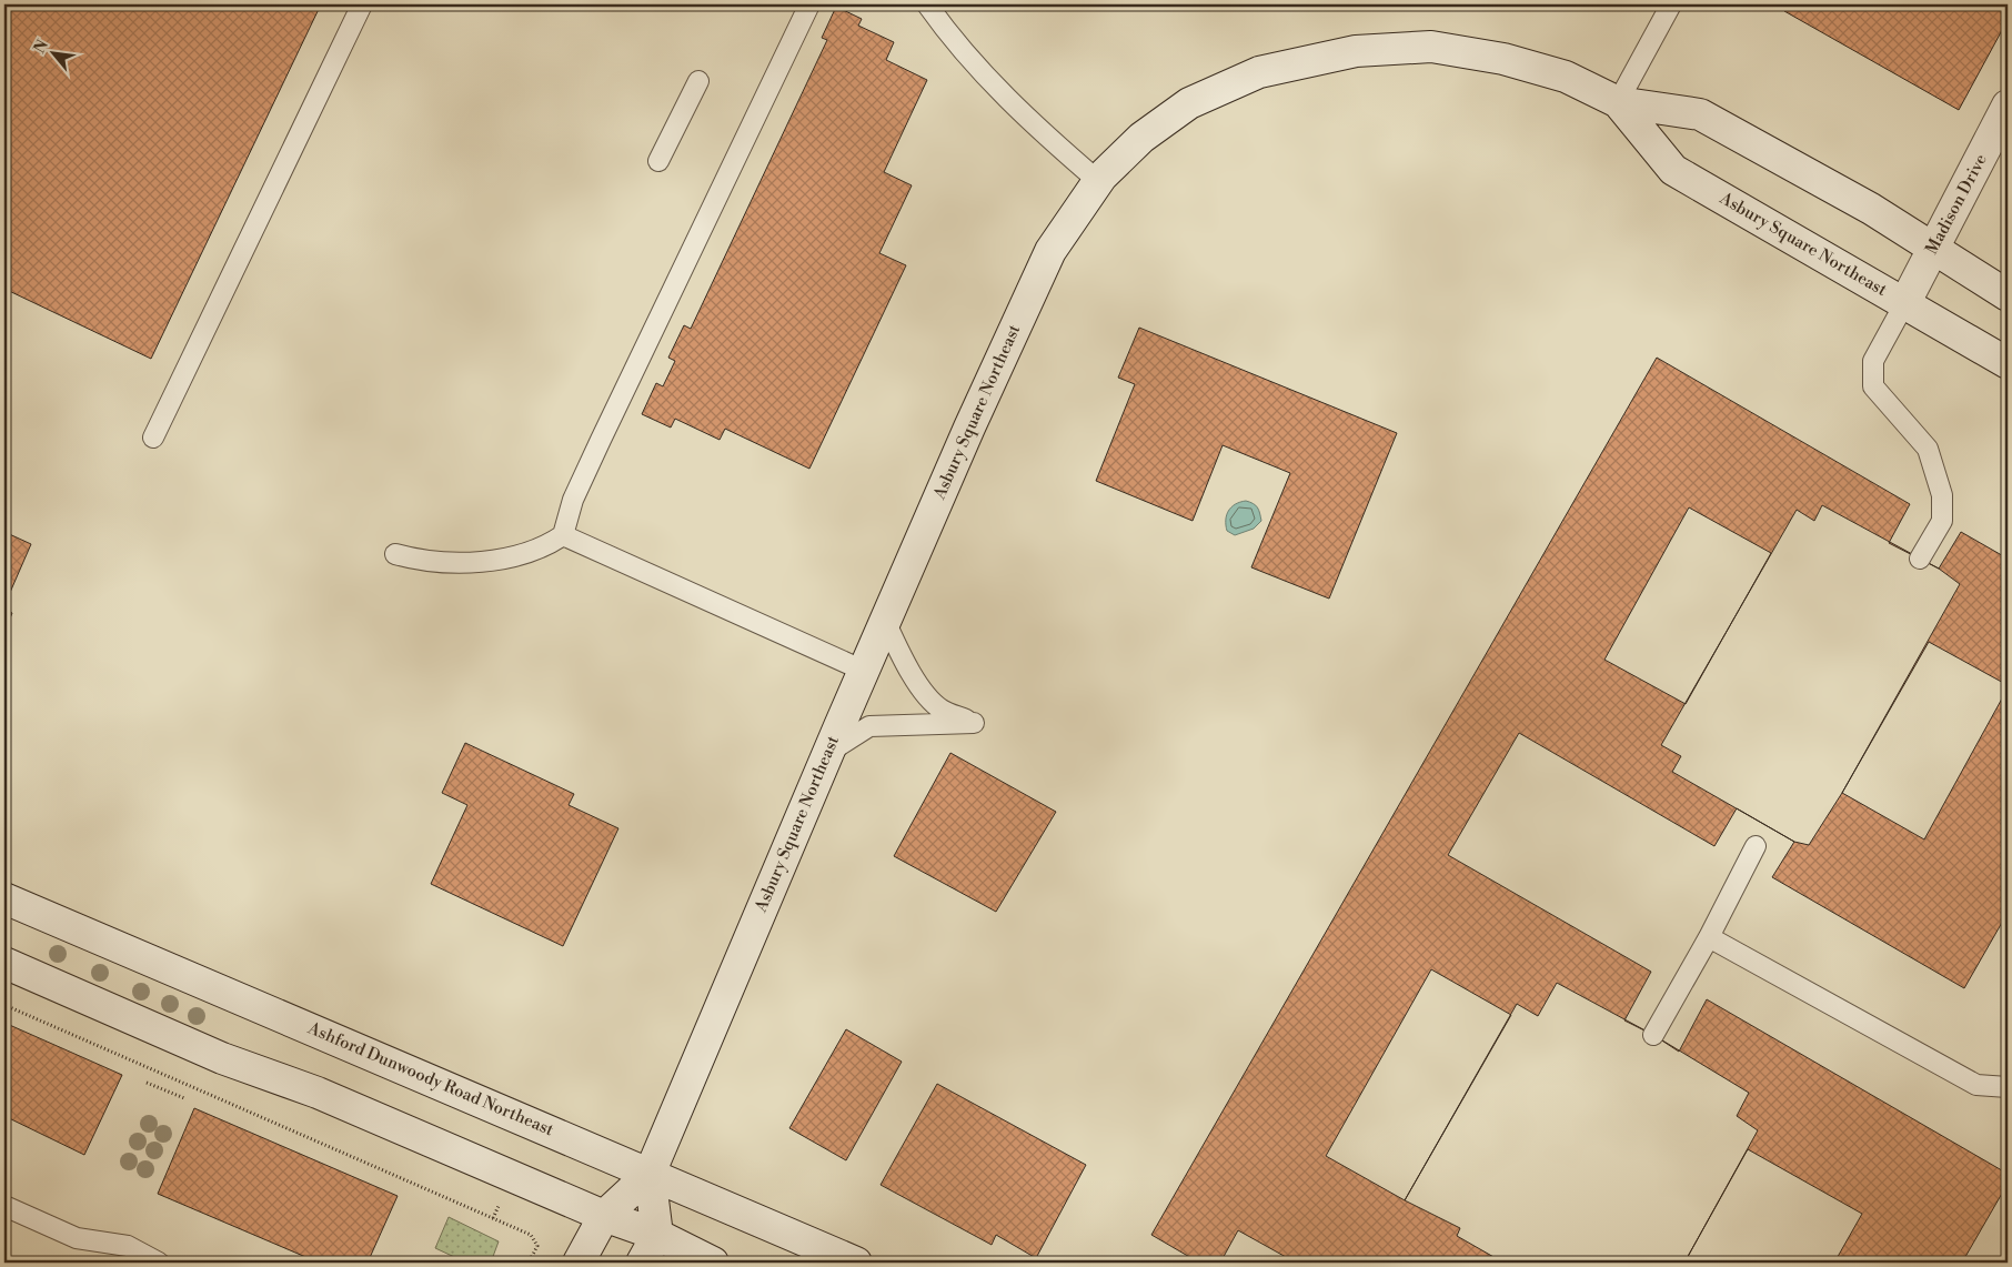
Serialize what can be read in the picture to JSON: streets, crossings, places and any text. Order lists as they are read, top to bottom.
{
  "streets": {
    "street": ["Madison Drive", "Asbury Square Northeast", "Ashford Dunwoody Road Northeast"]
  },
  "crossings": [
    ["Madison Drive", "Asbury Square Northeast"],
    ["Asbury Square Northeast", "Ashford Dunwoody Road Northeast"]
  ],
  "north": "top left"
}
